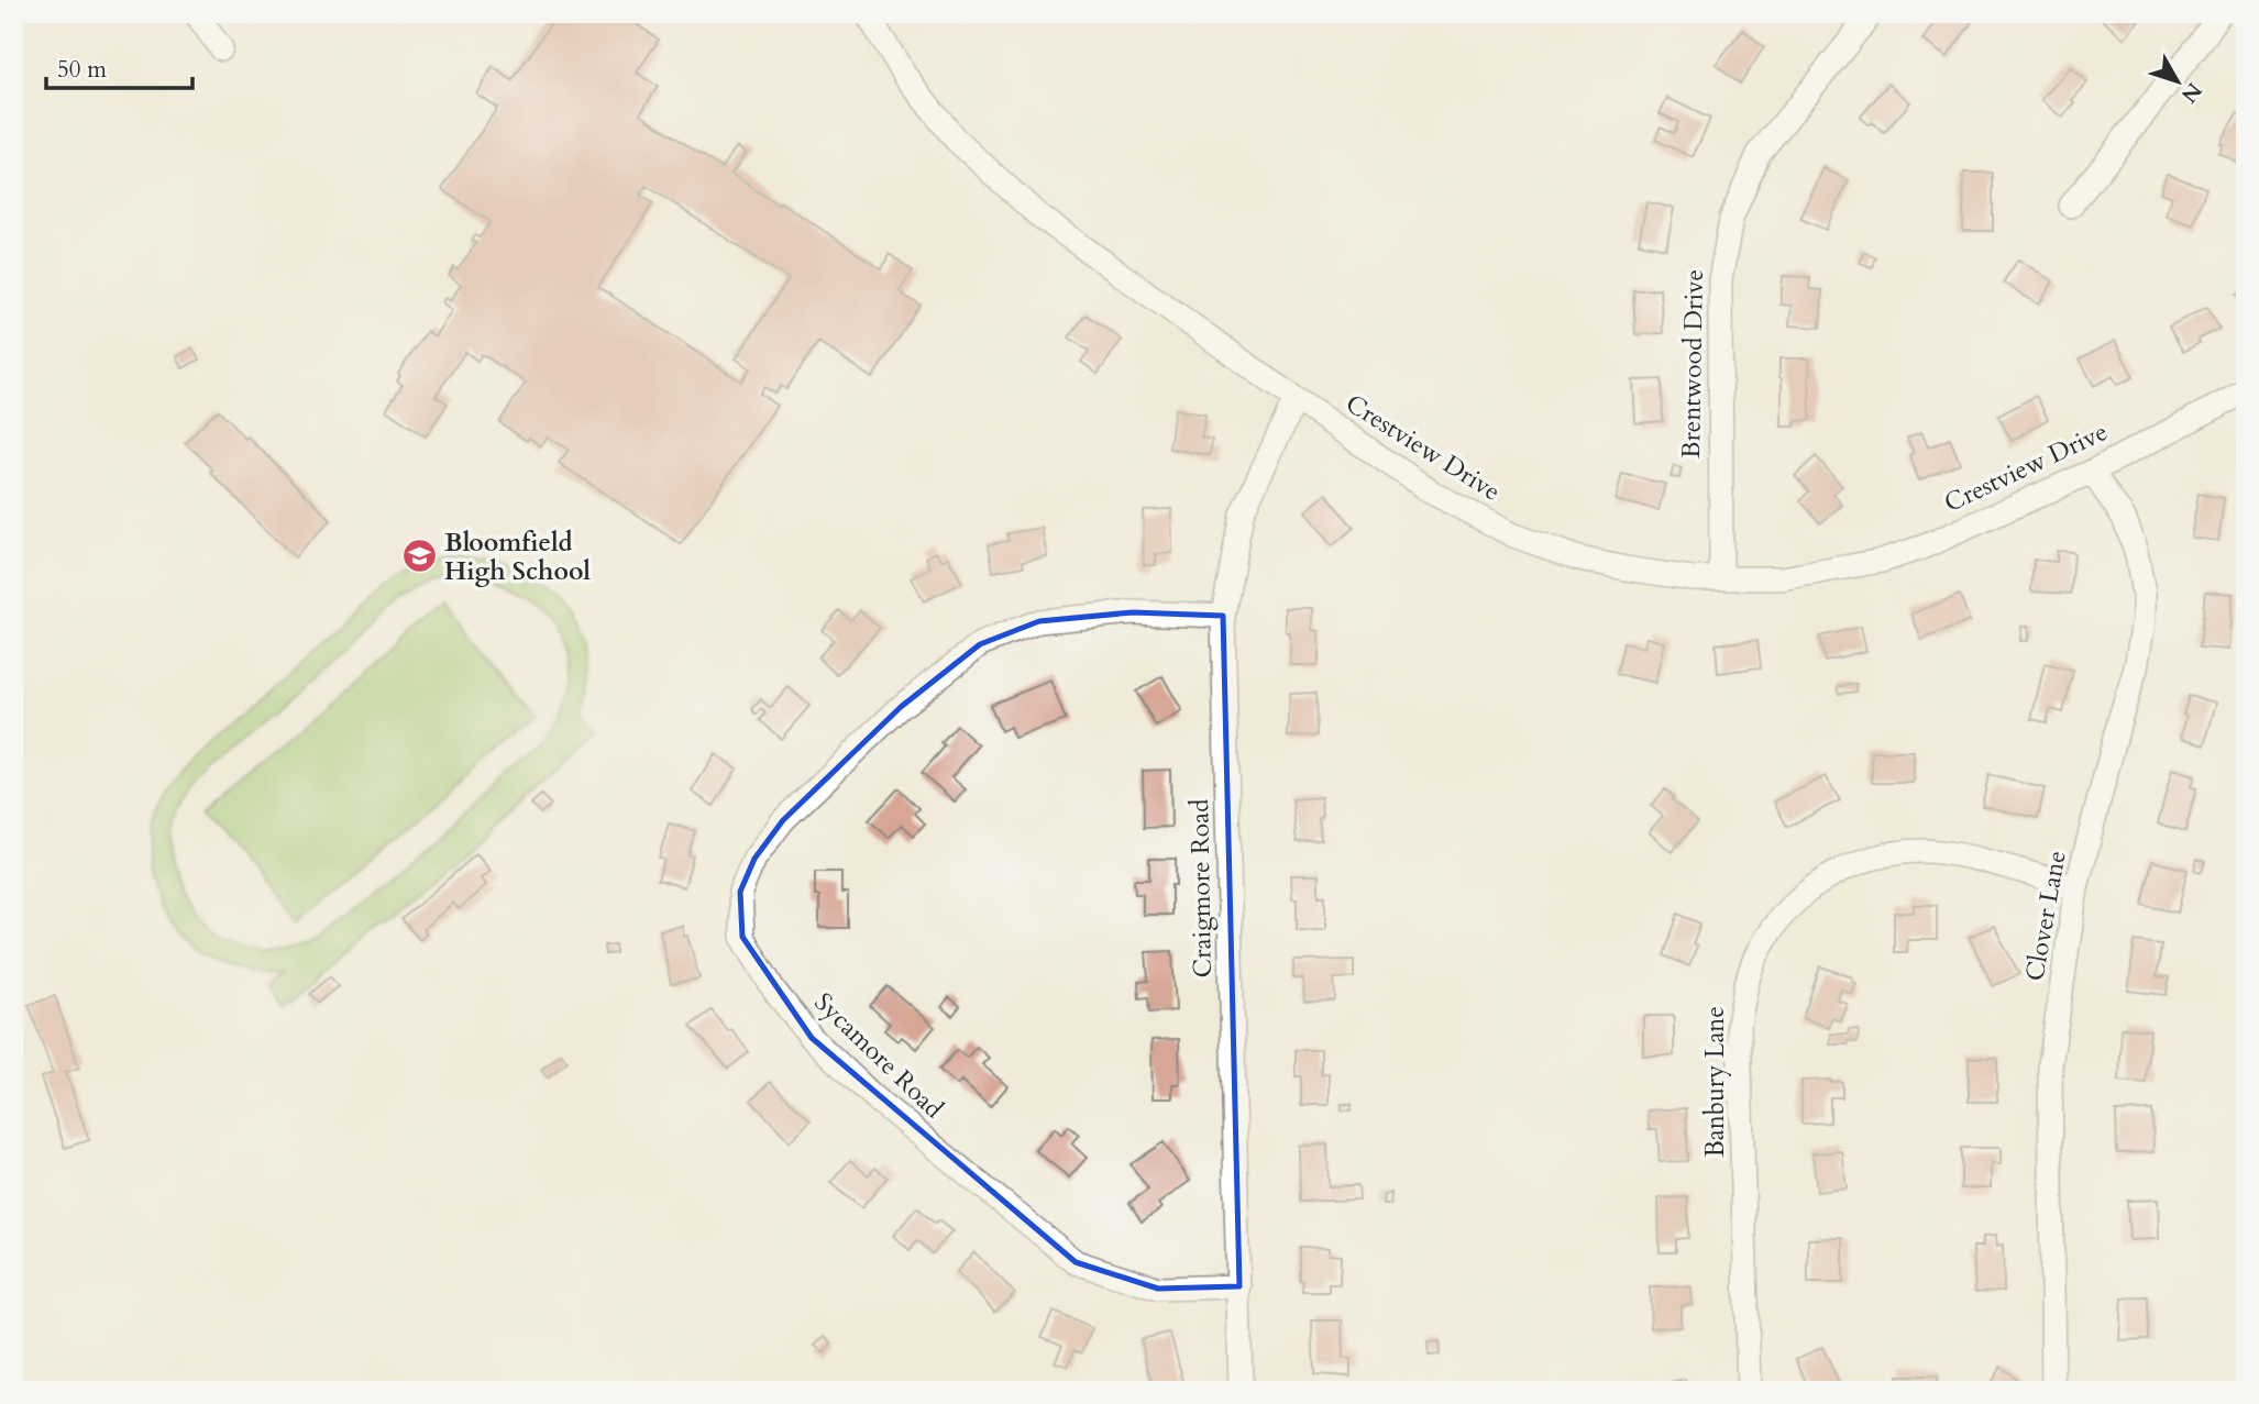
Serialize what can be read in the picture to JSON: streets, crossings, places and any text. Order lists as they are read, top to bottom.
{
  "streets": {
    "street": [
      "Brentwood Drive",
      "Crestview Drive",
      "Craigmore Road",
      "Clover Lane",
      "Sycamore Road",
      "Banbury Lane"
    ]
  },
  "crossings": [
    ["Brentwood Drive", "Crestview Drive"],
    ["Crestview Drive", "Craigmore Road"],
    ["Crestview Drive", "Clover Lane"],
    ["Craigmore Road", "Sycamore Road"],
    ["Clover Lane", "Banbury Lane"]
  ],
  "places": {
    "school or university": ["Bloomfield High School"]
  },
  "scale_bar": "50 m",
  "north": "bottom right"
}
